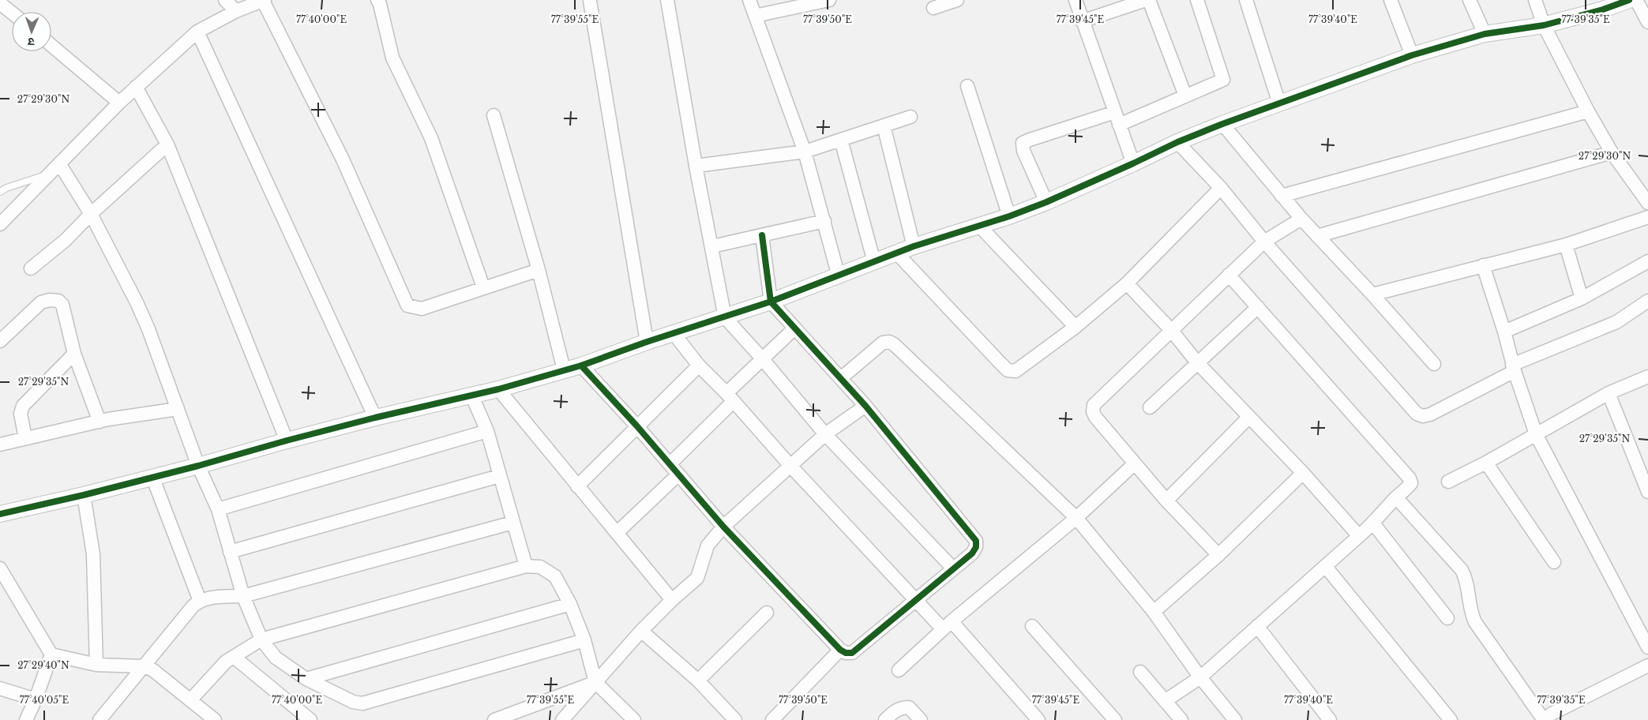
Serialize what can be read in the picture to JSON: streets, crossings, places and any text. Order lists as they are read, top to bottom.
{
  "north": "bottom",
  "coordinates": [
    "77°40'00\"E",
    "77°39'55\"E",
    "77°39'50\"E",
    "77°39'45\"E",
    "77°39'40\"E",
    "77°39'35\"E",
    "27°29'30\"N",
    "27°29'35\"N",
    "27°29'40\"N",
    "77°40'05\"E"
  ]
}
